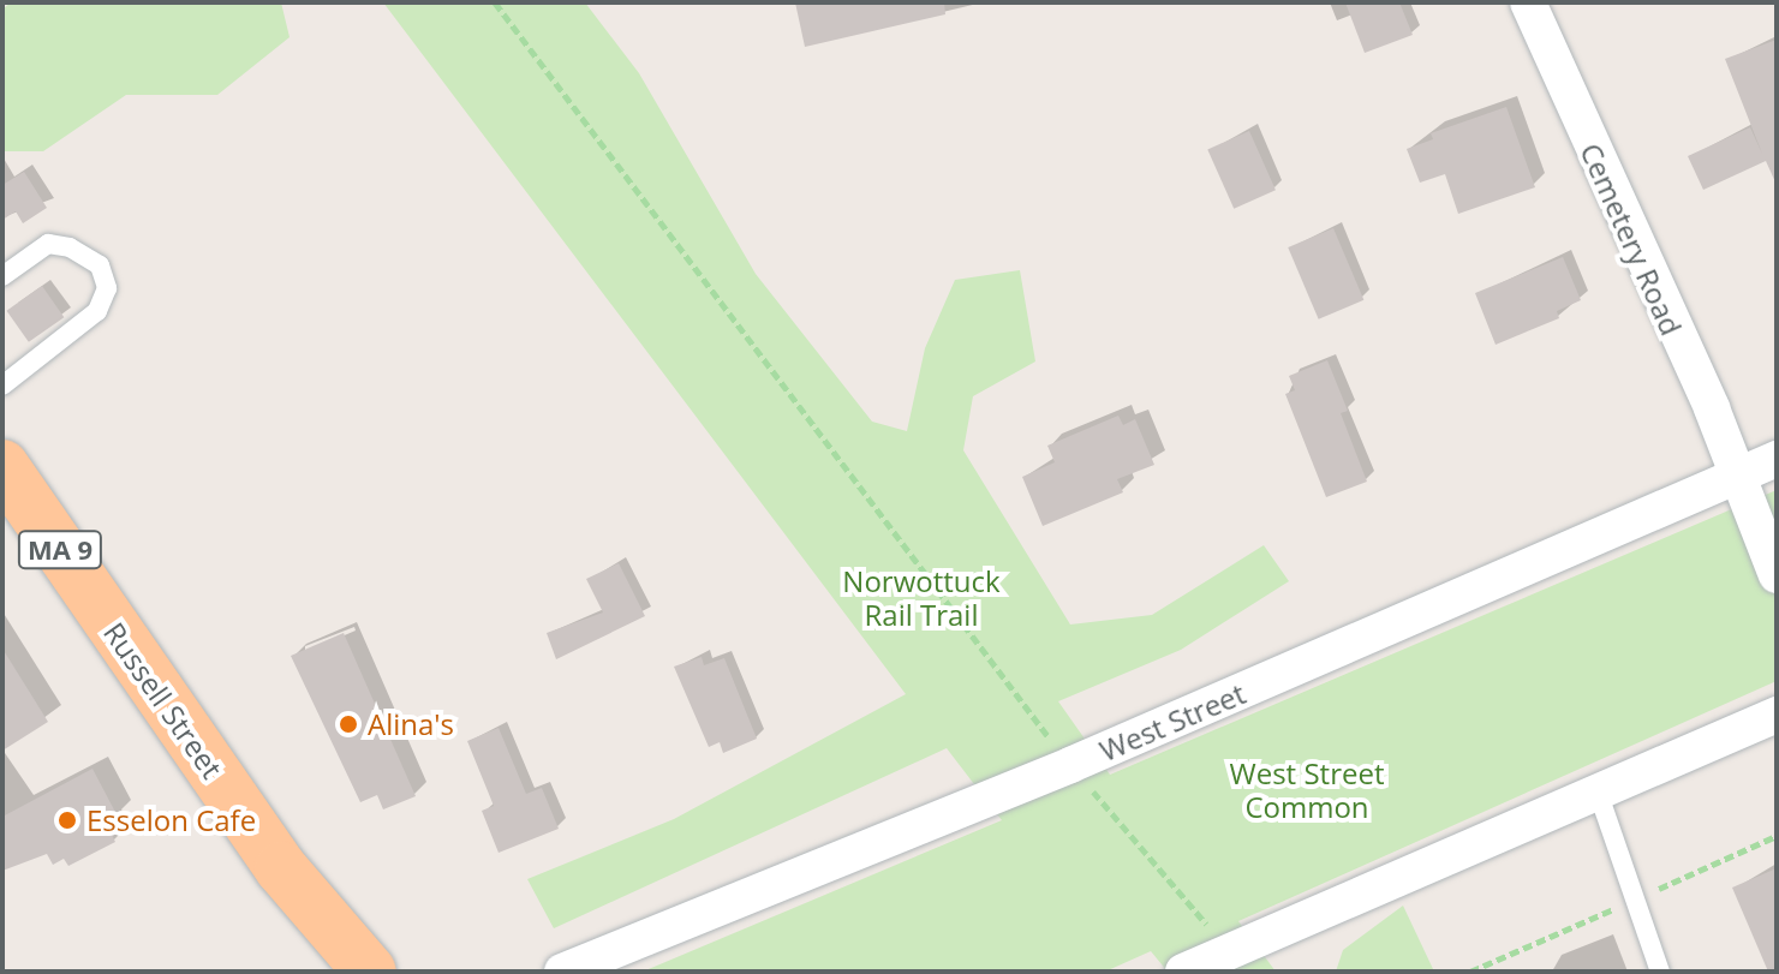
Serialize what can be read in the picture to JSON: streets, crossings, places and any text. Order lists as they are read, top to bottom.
{
  "streets": {
    "highway": ["MA 9", "Russell Street"],
    "street": ["Cemetery Road", "West Street"]
  },
  "crossings": [
    ["Cemetery Road", "West Street"]
  ],
  "parks": ["Norwottuck Rail Trail", "West Street Common"],
  "places": ["Alina's", "Esselon Cafe"]
}
